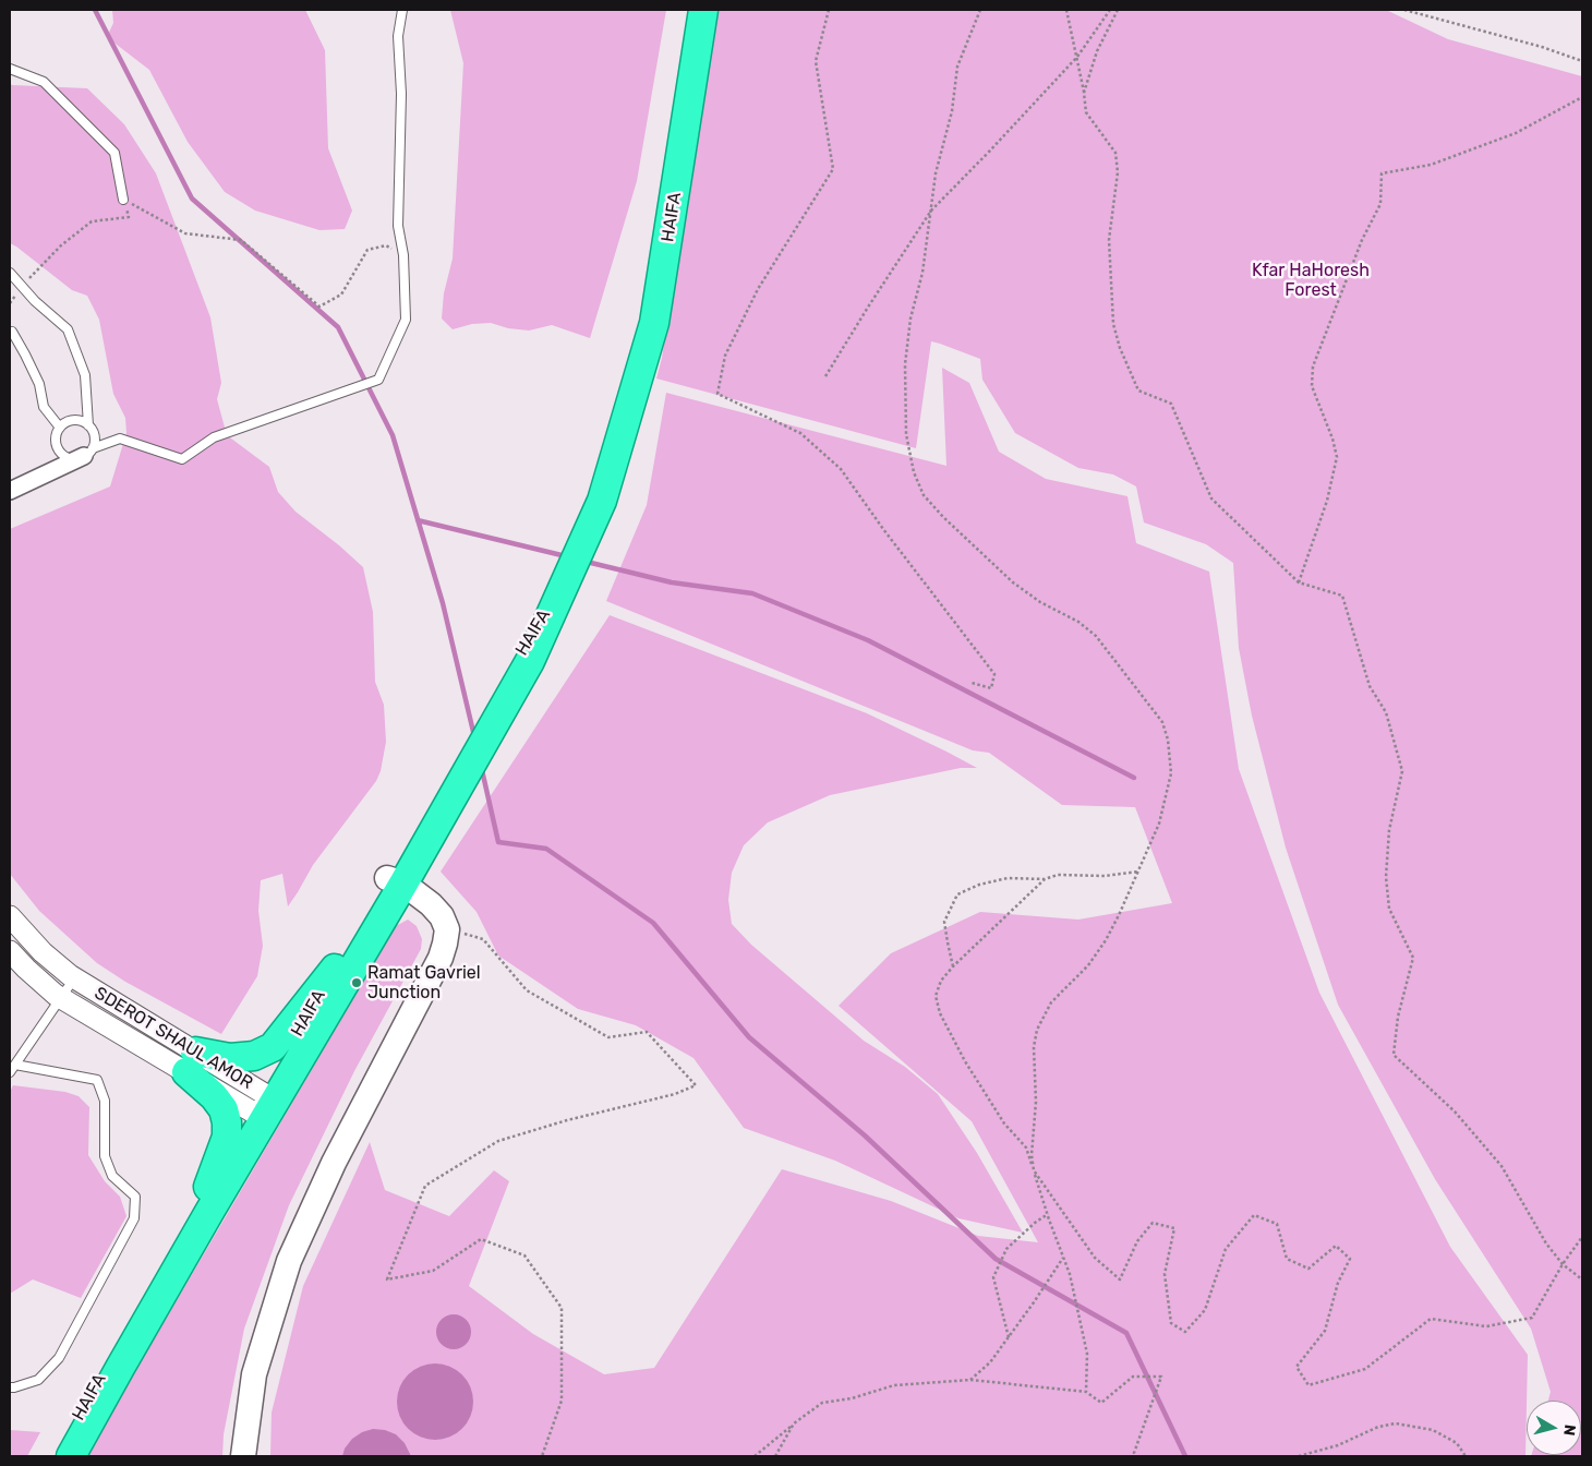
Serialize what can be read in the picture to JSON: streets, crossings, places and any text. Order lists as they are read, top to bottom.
{
  "streets": {
    "highway": ["HAIFA"],
    "street": ["SDEROT SHAUL AMOR"]
  },
  "crossings": [
    ["HAIFA", "SDEROT SHAUL AMOR"]
  ],
  "parks": ["Kfar HaHoresh Forest"],
  "places": ["Ramat Gavriel Junction"],
  "north": "right"
}
